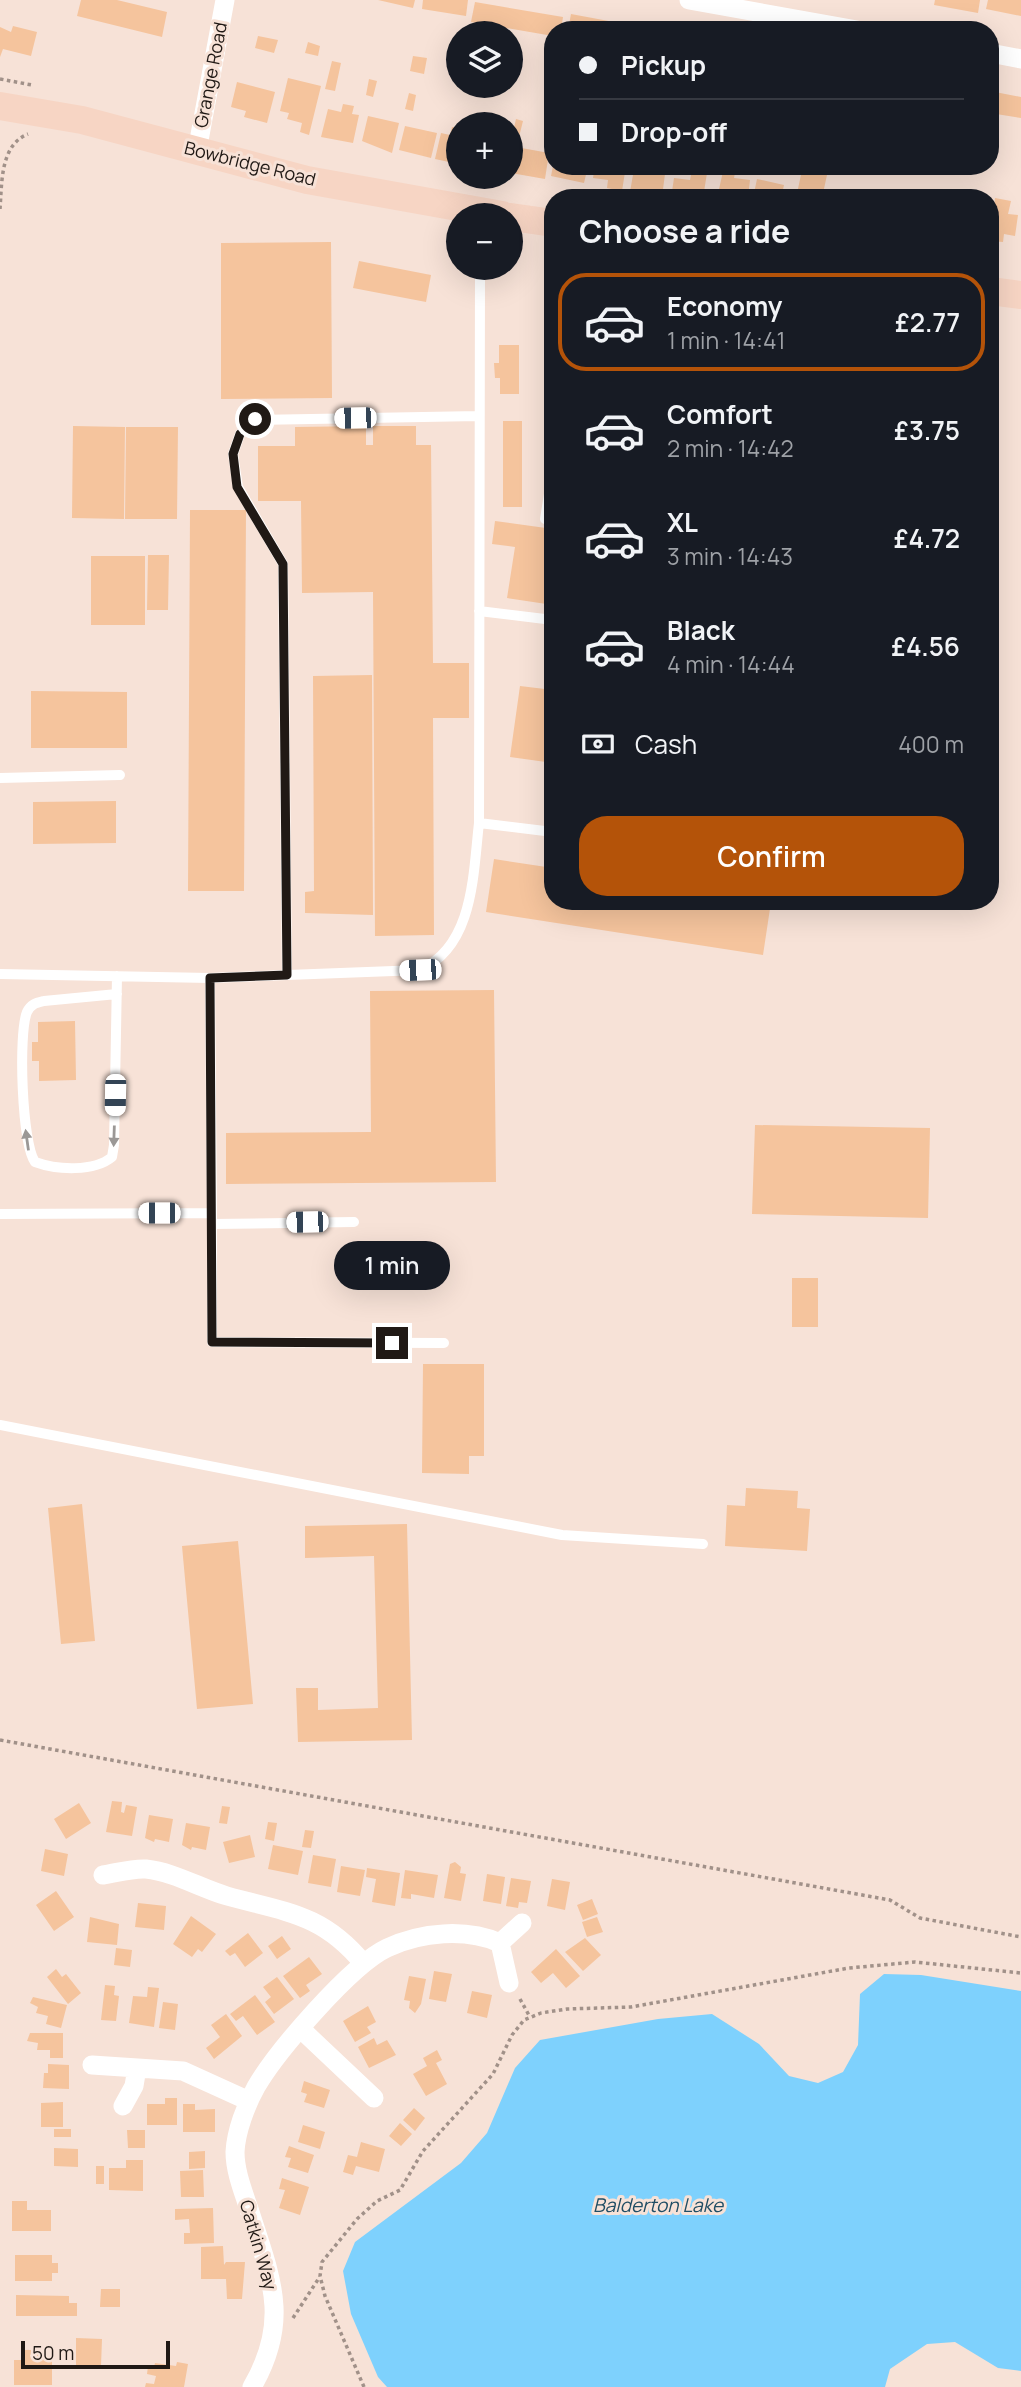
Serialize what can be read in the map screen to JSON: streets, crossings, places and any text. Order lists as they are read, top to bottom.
{
  "streets": {
    "street": ["Grange Road", "Bowbridge Road", "Catkin Way"]
  },
  "crossings": [
    ["Grange Road", "Bowbridge Road"]
  ],
  "water": ["Balderton Lake"],
  "scale_bar": "50 m",
  "page": {
    "map_buttons": ["+", "−"],
    "banner": ["Pickup", "Drop-off"],
    "heading": "Choose a ride",
    "list": [
      {
        "name": "Economy",
        "note": "1 min · 14:41",
        "value": "£2.77"
      },
      {
        "name": "Comfort",
        "note": "2 min · 14:42",
        "value": "£3.75"
      },
      {
        "name": "XL",
        "note": "3 min · 14:43",
        "value": "£4.72"
      },
      {
        "name": "Black",
        "note": "4 min · 14:44",
        "value": "£4.56"
      }
    ],
    "pay": ["Cash", "400 m"],
    "buttons": "Confirm",
    "bubble": "1 min",
    "scale": "50 m"
  }
}
